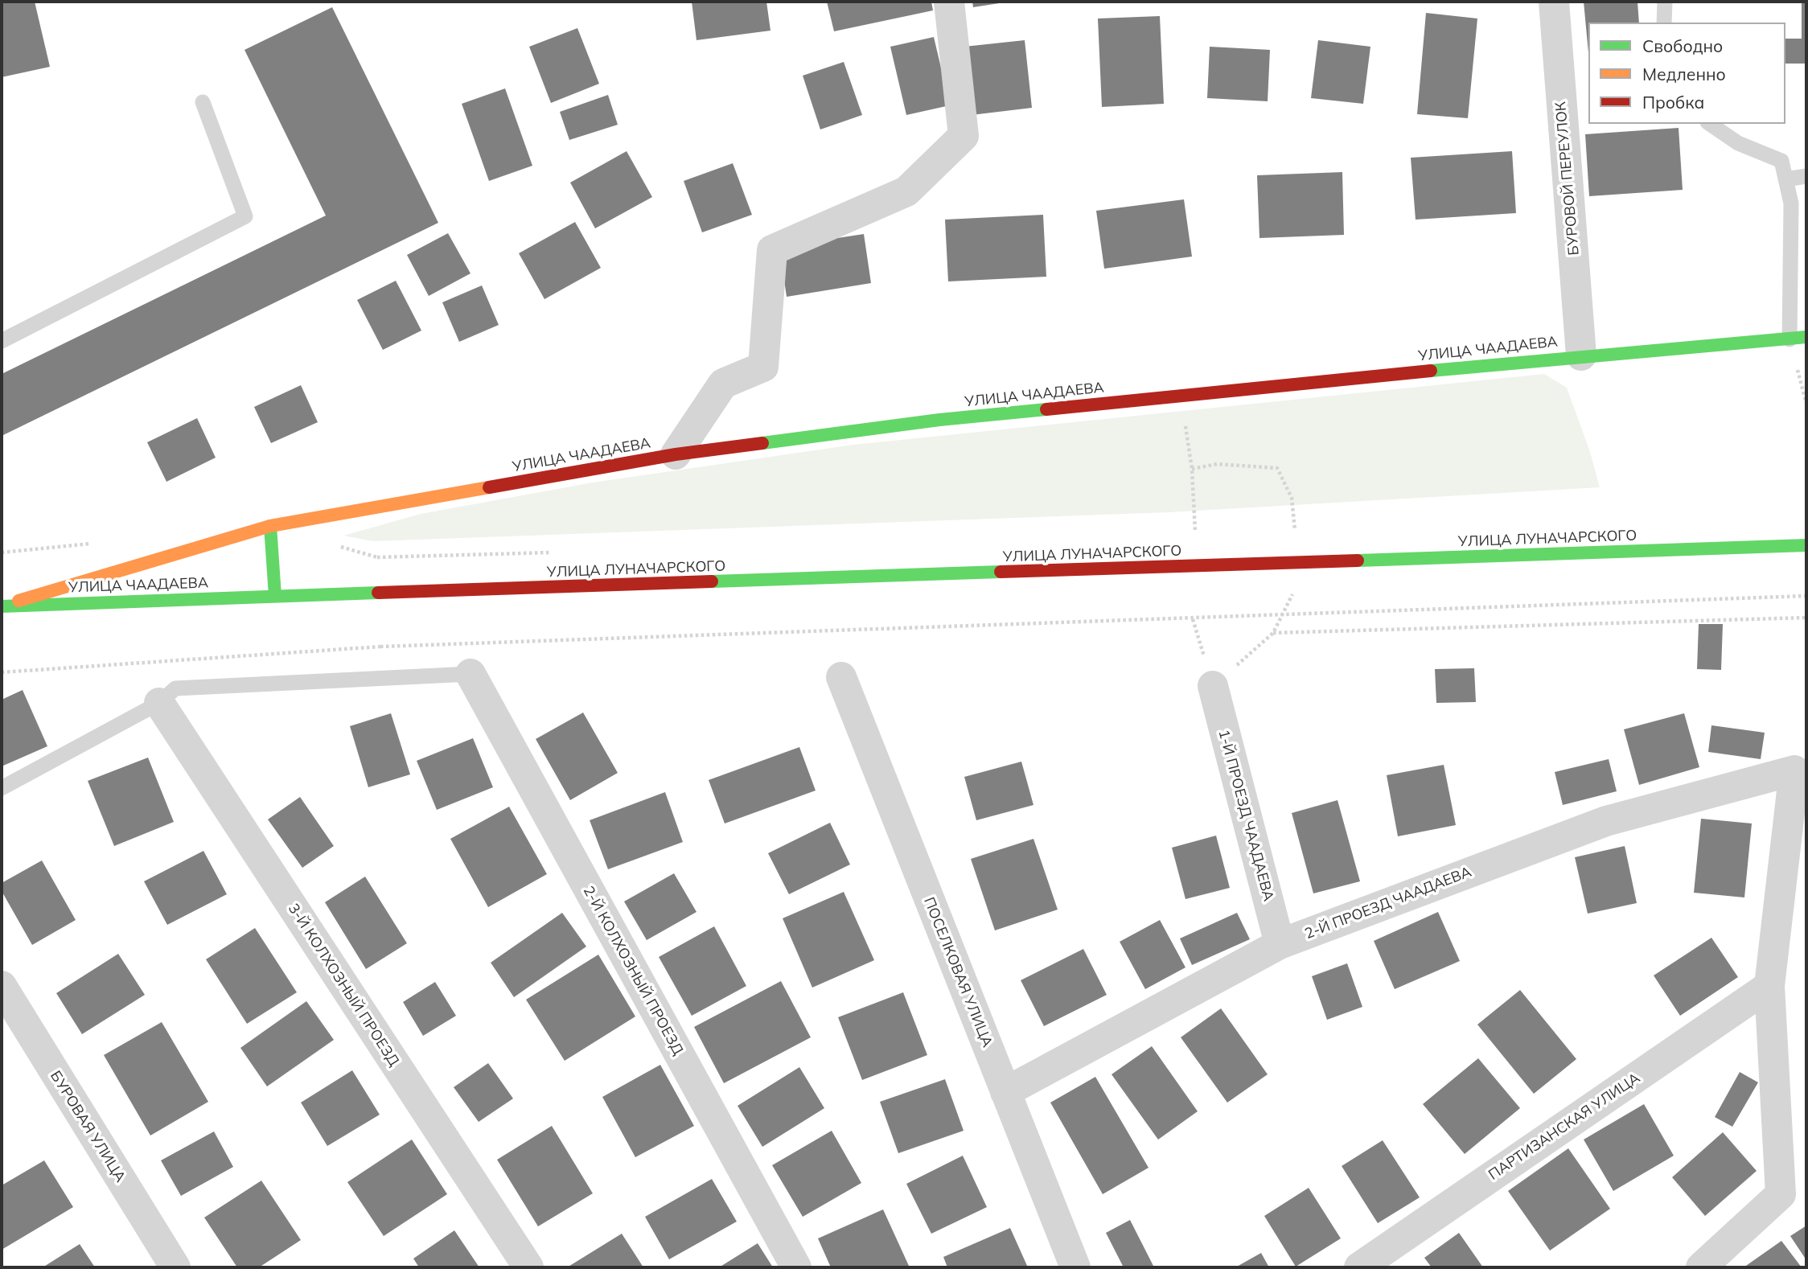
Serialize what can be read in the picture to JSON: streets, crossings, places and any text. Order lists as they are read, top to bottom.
{
  "streets": {
    "street": [
      "БУРОВОЙ ПЕРЕУЛОК",
      "УЛИЦА ЧААДАЕВА",
      "УЛИЦА ЛУНАЧАРСКОГО",
      "1-Й ПРОЕЗД ЧААДАЕВА",
      "2-Й ПРОЕЗД ЧААДАЕВА",
      "2-Й КОЛХОЗНЫЙ ПРОЕЗД",
      "ПОСЕЛКОВАЯ УЛИЦА",
      "3-Й КОЛХОЗНЫЙ ПРОЕЗД",
      "БУРОВАЯ УЛИЦА",
      "ПАРТИЗАНСКАЯ УЛИЦА"
    ]
  },
  "crossings": [
    ["БУРОВОЙ ПЕРЕУЛОК", "УЛИЦА ЧААДАЕВА"],
    ["УЛИЦА ЧААДАЕВА", "УЛИЦА ЛУНАЧАРСКОГО"],
    ["1-Й ПРОЕЗД ЧААДАЕВА", "2-Й ПРОЕЗД ЧААДАЕВА"],
    ["2-Й ПРОЕЗД ЧААДАЕВА", "ПОСЕЛКОВАЯ УЛИЦА"],
    ["2-Й ПРОЕЗД ЧААДАЕВА", "ПАРТИЗАНСКАЯ УЛИЦА"]
  ],
  "legend": ["Свободно", "Медленно", "Пробка"]
}
